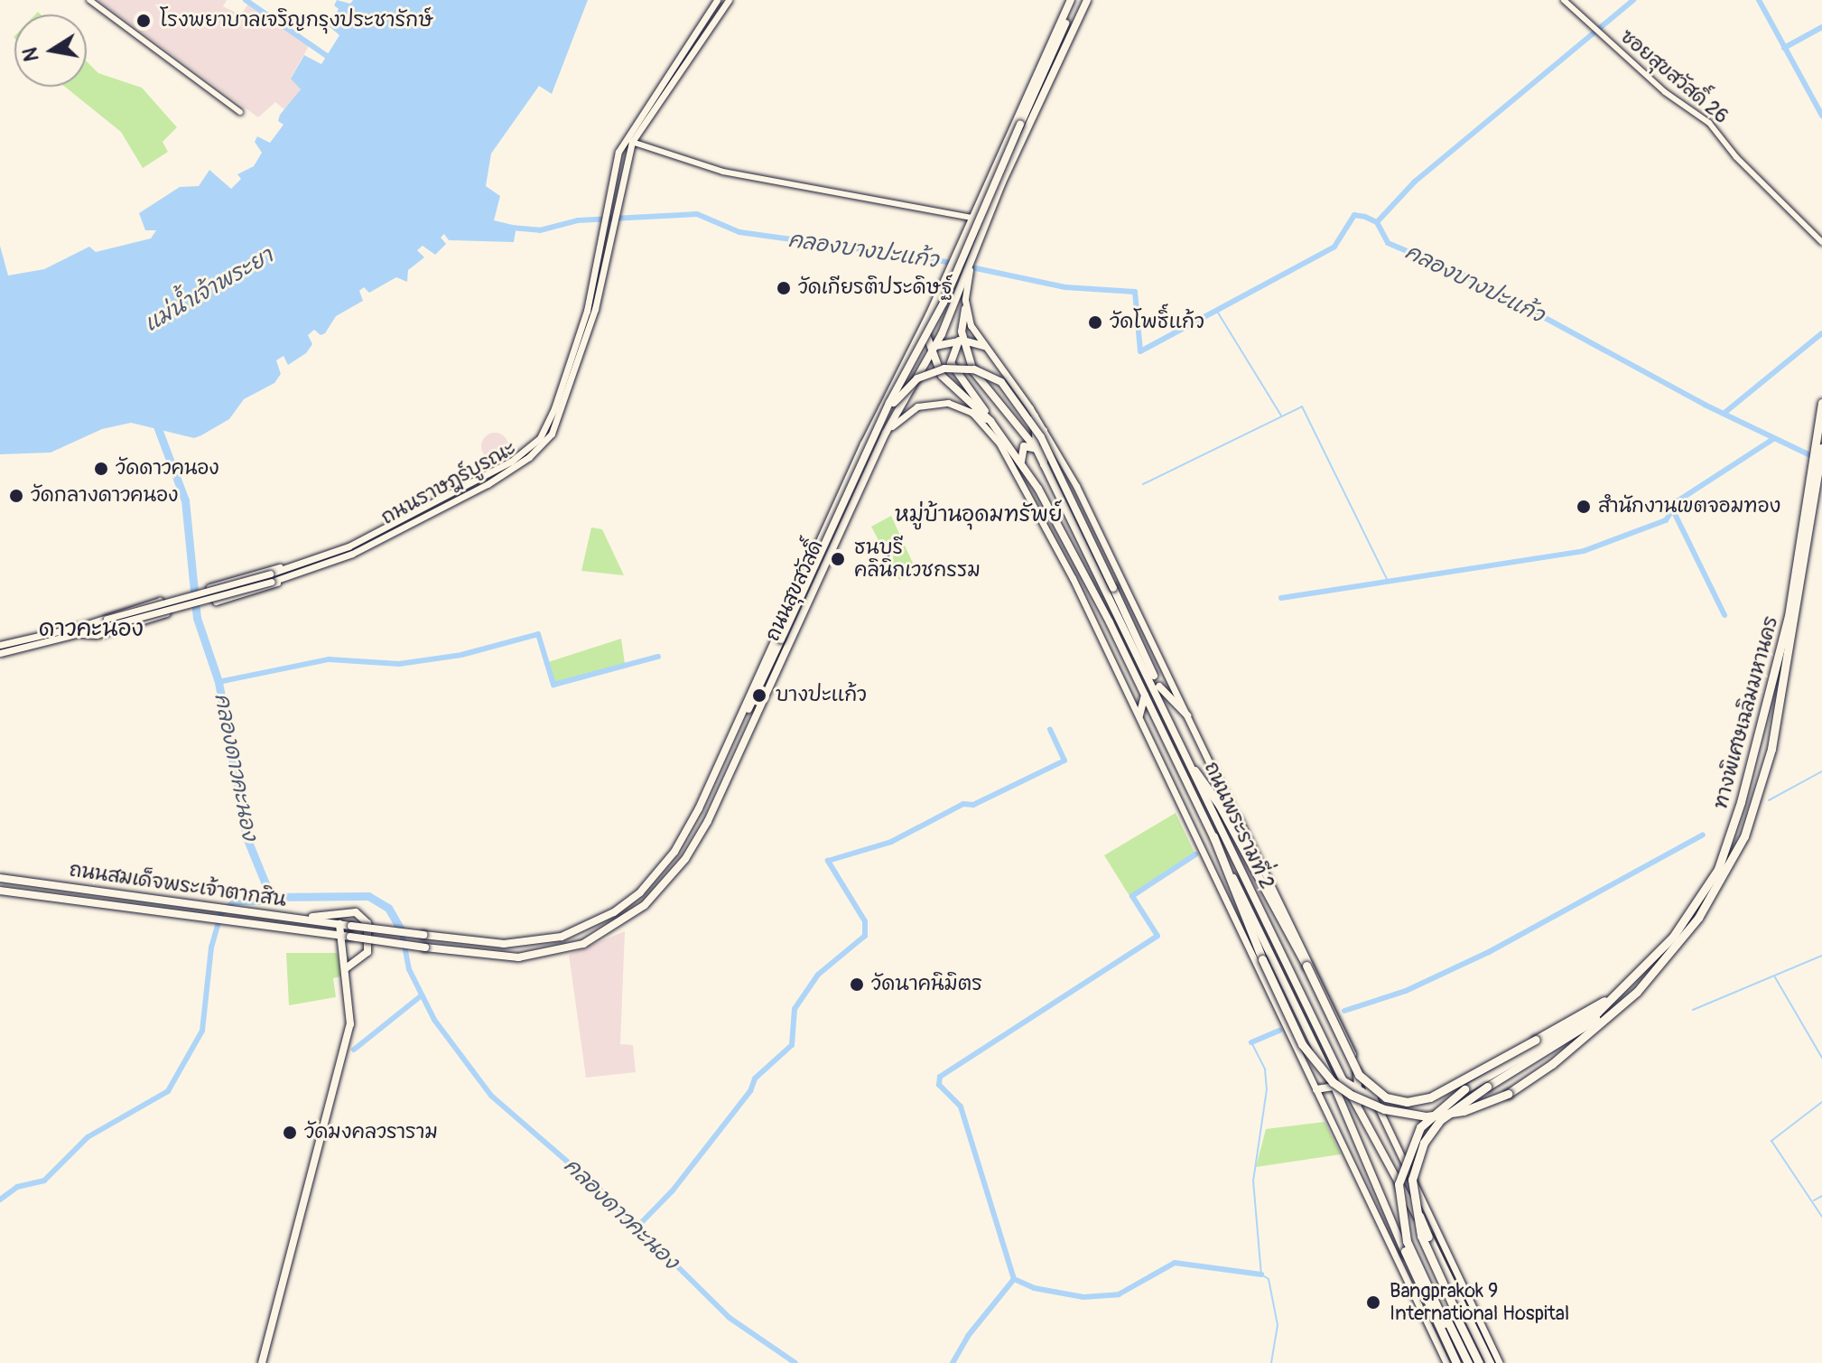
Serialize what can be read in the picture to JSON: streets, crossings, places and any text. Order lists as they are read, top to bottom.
{
  "streets": {
    "highway": ["ทางพิเศษเฉลิมมหานคร"],
    "main road": [
      "ถนนราษฎร์บูรณะ",
      "ถนนสุขสวัสดิ์",
      "ถนนพระรามที่ 2",
      "ถนนสมเด็จพระเจ้าตากสิน"
    ],
    "street": ["ซอยสุขสวัสดิ์ 26"]
  },
  "crossings": [
    ["ถนนสุขสวัสดิ์", "ถนนพระรามที่ 2"],
    ["ถนนสุขสวัสดิ์", "ถนนสมเด็จพระเจ้าตากสิน"]
  ],
  "districts": ["หมู่บ้านอุดมทรัพย์", "ดาวคะนอง"],
  "water": ["คลองบางปะแก้ว", "แม่น้ำเจ้าพระยา", "คลองดาวคะนอง"],
  "places": [
    "โรงพยาบาลเจริญกรุงประชารักษ์",
    "วัดเกียรติประดิษฐ์",
    "วัดโพธิ์แก้ว",
    "วัดดาวคนอง",
    "วัดกลางดาวคนอง",
    "สำนักงานเขตจอมทอง",
    "ธนบุรี คลินิกเวชกรรม",
    "บางปะแก้ว",
    "วัดนาคนิมิตร",
    "วัดมงคลวราราม",
    "Bangprakok 9 International Hospital"
  ],
  "north": "left"
}
